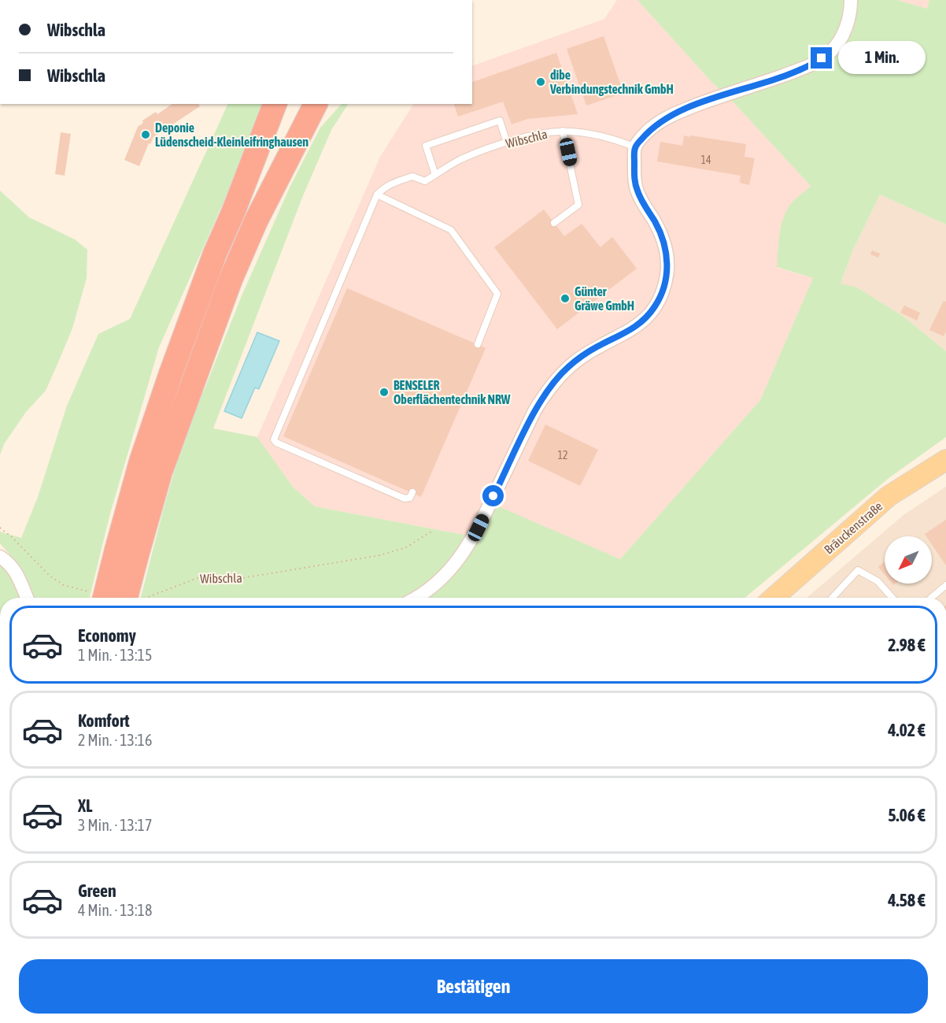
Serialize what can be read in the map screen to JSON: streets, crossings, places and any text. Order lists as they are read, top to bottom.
{
  "streets": {
    "main road": ["Bräuckenstraße"],
    "lane": ["Wibschla"]
  },
  "places": [
    "dibe Verbindungstechnik GmbH",
    "Deponie Lüdenscheid-Kleinleifringhausen",
    "Günter Gräwe GmbH",
    "BENSELER Oberflächentechnik NRW"
  ],
  "house_numbers": ["14", "12"],
  "north": "bottom left",
  "page": {
    "banner": ["Wibschla", "Wibschla"],
    "bubble": "1 Min.",
    "list": [
      {
        "name": "Economy",
        "note": "1 Min. · 13:15",
        "value": "2.98 €"
      },
      {
        "name": "Komfort",
        "note": "2 Min. · 13:16",
        "value": "4.02 €"
      },
      {
        "name": "XL",
        "note": "3 Min. · 13:17",
        "value": "5.06 €"
      },
      {
        "name": "Green",
        "note": "4 Min. · 13:18",
        "value": "4.58 €"
      }
    ],
    "buttons": "Bestätigen"
  }
}
